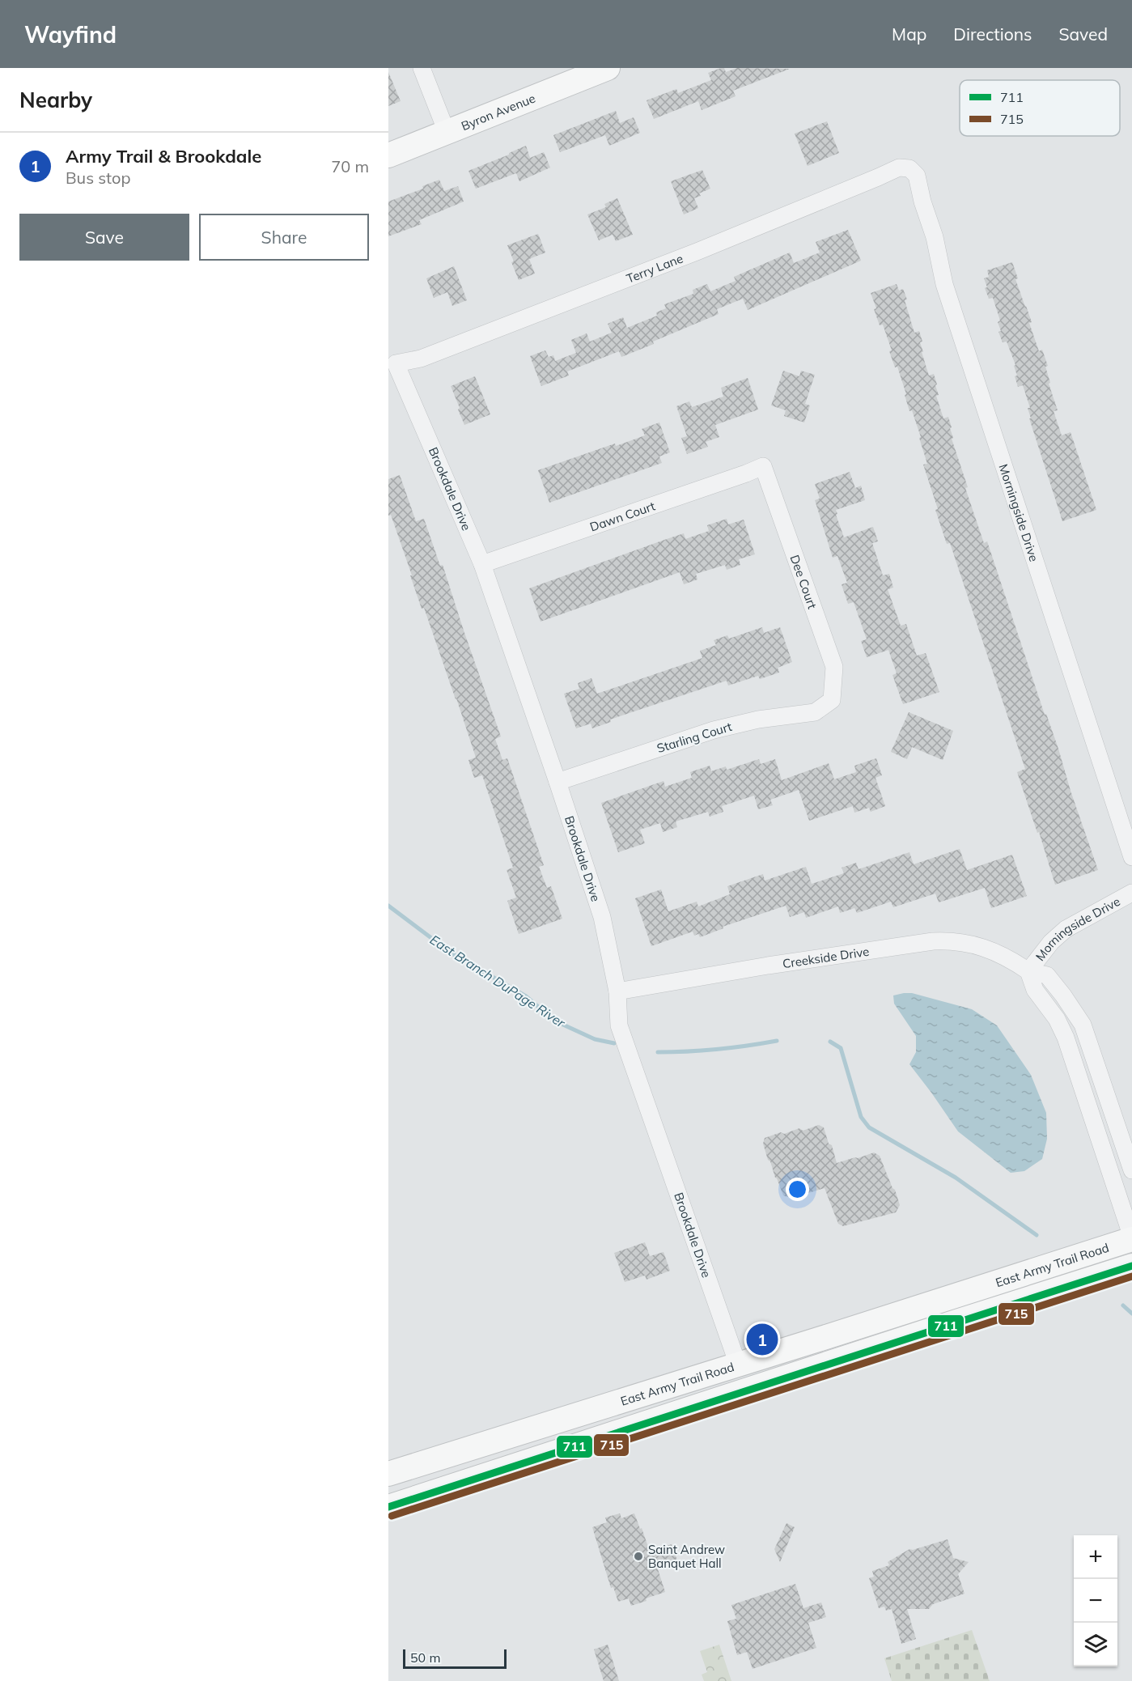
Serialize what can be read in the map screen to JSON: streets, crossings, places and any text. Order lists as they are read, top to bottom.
{
  "streets": {
    "main road": ["Byron Avenue", "East Army Trail Road"],
    "street": [
      "Terry Lane",
      "Brookdale Drive",
      "Morningside Drive",
      "Dawn Court",
      "Dee Court",
      "Starling Court",
      "Creekside Drive"
    ]
  },
  "crossings": [
    ["Terry Lane", "Brookdale Drive"],
    ["Terry Lane", "Morningside Drive"],
    ["Brookdale Drive", "Dawn Court"],
    ["Brookdale Drive", "Starling Court"],
    ["Brookdale Drive", "Creekside Drive"],
    ["Brookdale Drive", "East Army Trail Road"],
    ["Morningside Drive", "Creekside Drive"],
    ["Dawn Court", "Dee Court"],
    ["Dee Court", "Starling Court"]
  ],
  "water": ["East Branch DuPage River"],
  "places": ["Saint Andrew Banquet Hall"],
  "lines": ["transit line 711", "transit line 715"],
  "legend": ["711", "715"],
  "scale_bar": "50 m",
  "page": {
    "header": "Wayfind",
    "nav": ["Map", "Directions", "Saved"],
    "heading": "Nearby",
    "list": [
      {
        "mark": "1",
        "name": "Army Trail & Brookdale",
        "note": "Bus stop",
        "value": "70 m"
      }
    ],
    "buttons": ["Save", "Share"],
    "pins": "1",
    "map_buttons": ["+", "−"],
    "scale": "50 m"
  }
}
